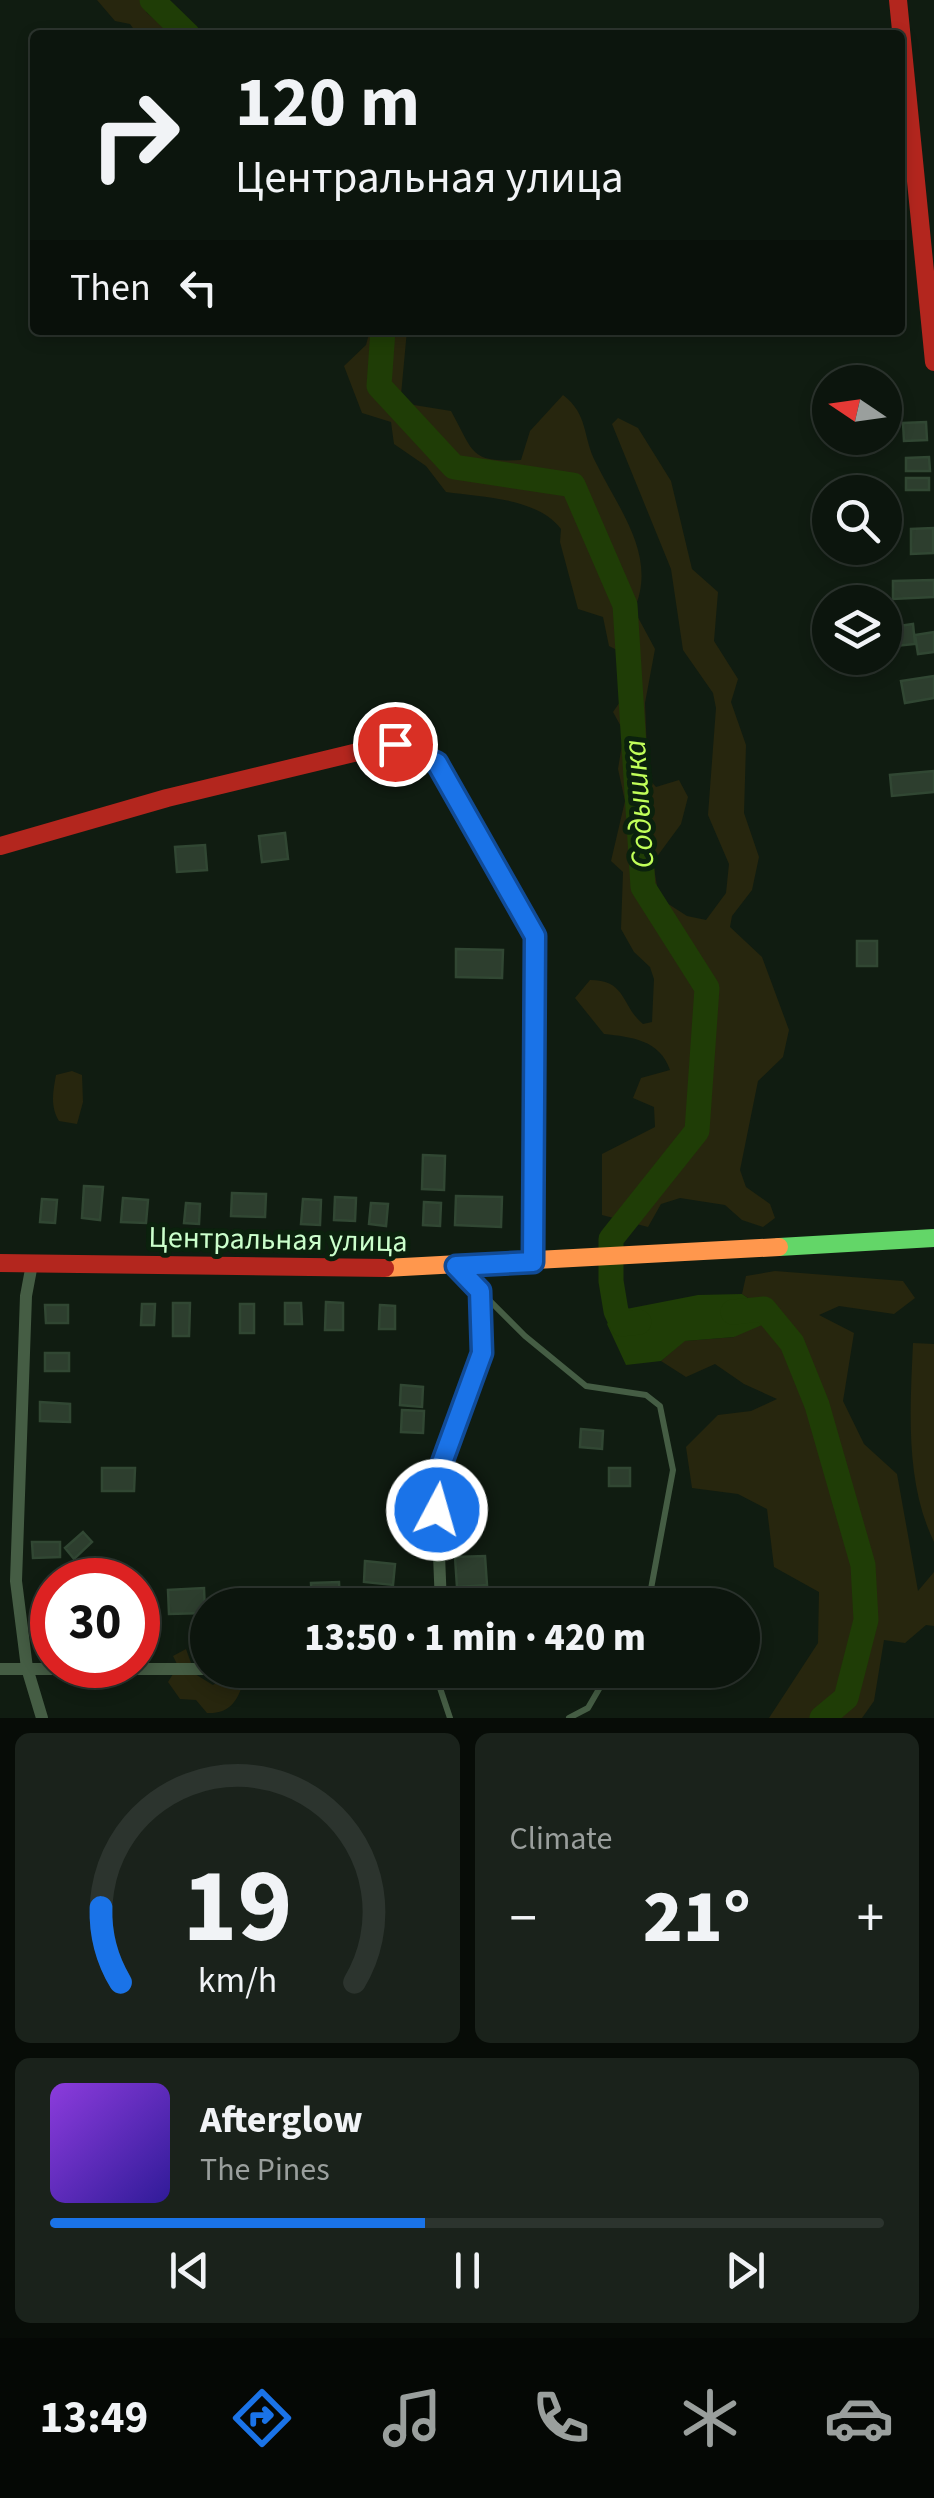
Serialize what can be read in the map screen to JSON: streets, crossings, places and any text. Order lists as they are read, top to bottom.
{
  "streets": {
    "street": ["Центральная улица"]
  },
  "water": ["Содышка"],
  "north": "left",
  "page": {
    "turn": ["120 m", "Центральная улица"],
    "then": "Then",
    "limit": "30",
    "trip": "13:50 · 1 min · 420 m",
    "tile": "Climate",
    "heat": ["−", "21°", "+"],
    "song": ["Afterglow", "The Pines"],
    "tabs": "13:49",
    "gauge": ["19", "km/h"]
  }
}
